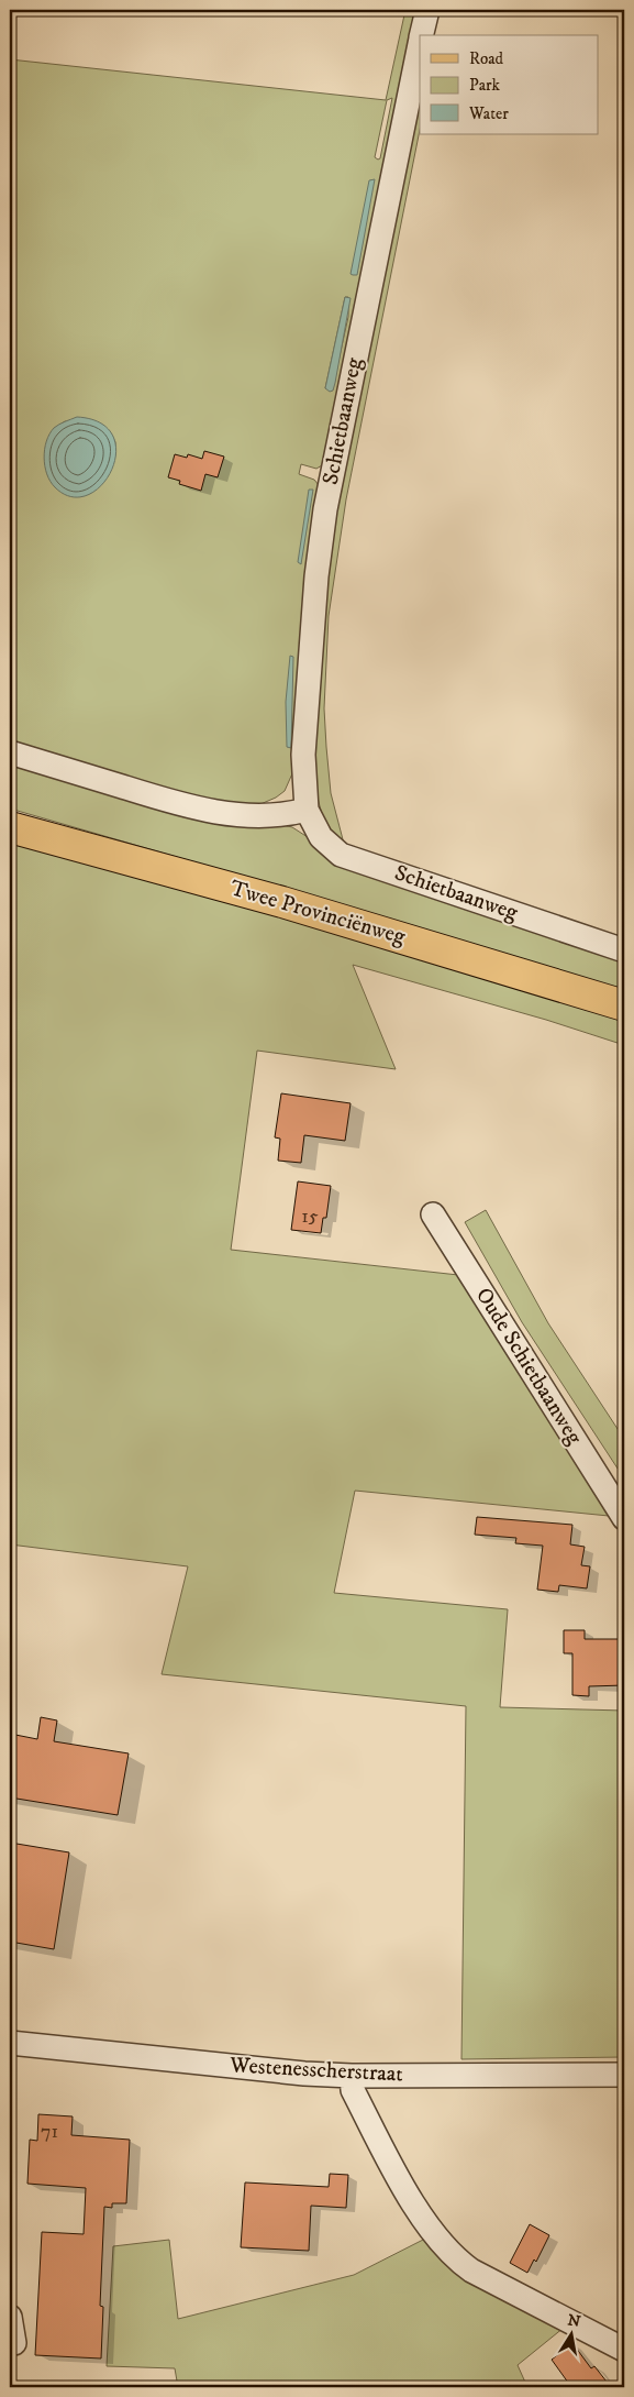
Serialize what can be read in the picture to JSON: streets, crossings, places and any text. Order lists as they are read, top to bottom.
{
  "streets": {
    "main road": ["Twee Provinciënweg"],
    "street": ["Schietbaanweg", "Oude Schietbaanweg", "Westenesscherstraat"]
  },
  "house_numbers": ["15", "71"],
  "legend": ["Road", "Park", "Water"],
  "north": "top"
}
